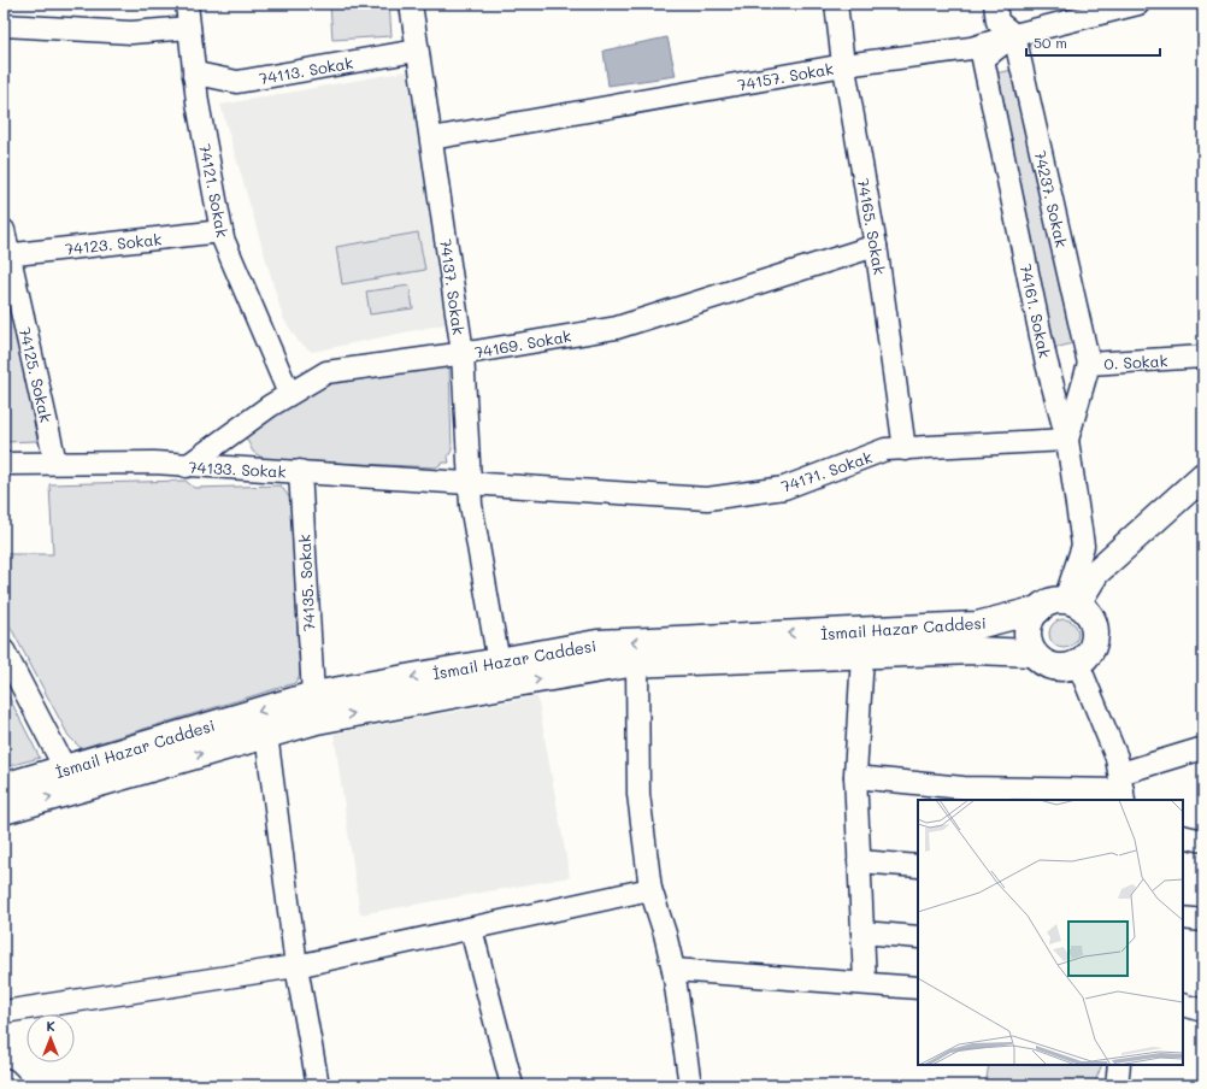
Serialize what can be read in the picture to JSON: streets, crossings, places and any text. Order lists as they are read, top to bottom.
{
  "streets": {
    "main road": ["İsmail Hazar Caddesi"],
    "street": [
      "74113. Sokak",
      "74157. Sokak",
      "74121. Sokak",
      "74237. Sokak",
      "74165. Sokak",
      "74123. Sokak",
      "74137. Sokak",
      "74161. Sokak",
      "74169. Sokak",
      "0. Sokak",
      "74125. Sokak",
      "74133. Sokak",
      "74171. Sokak",
      "74135. Sokak"
    ]
  },
  "crossings": [
    ["74113. Sokak", "74121. Sokak"],
    ["74113. Sokak", "74137. Sokak"],
    ["74157. Sokak", "74237. Sokak"],
    ["74157. Sokak", "74165. Sokak"],
    ["74157. Sokak", "74137. Sokak"],
    ["74157. Sokak", "74161. Sokak"],
    ["74121. Sokak", "74123. Sokak"],
    ["74121. Sokak", "74169. Sokak"],
    ["74237. Sokak", "74161. Sokak"],
    ["74237. Sokak", "0. Sokak"],
    ["74165. Sokak", "74169. Sokak"],
    ["74165. Sokak", "74171. Sokak"],
    ["74123. Sokak", "74125. Sokak"],
    ["74137. Sokak", "74169. Sokak"],
    ["74137. Sokak", "74133. Sokak"],
    ["74137. Sokak", "74171. Sokak"],
    ["74137. Sokak", "İsmail Hazar Caddesi"],
    ["74161. Sokak", "0. Sokak"],
    ["74161. Sokak", "74171. Sokak"],
    ["74161. Sokak", "İsmail Hazar Caddesi"],
    ["74169. Sokak", "74133. Sokak"],
    ["0. Sokak", "74171. Sokak"],
    ["74125. Sokak", "74133. Sokak"],
    ["74133. Sokak", "74171. Sokak"],
    ["74133. Sokak", "74135. Sokak"],
    ["74135. Sokak", "İsmail Hazar Caddesi"]
  ],
  "scale_bar": "50 m",
  "north": "top"
}
